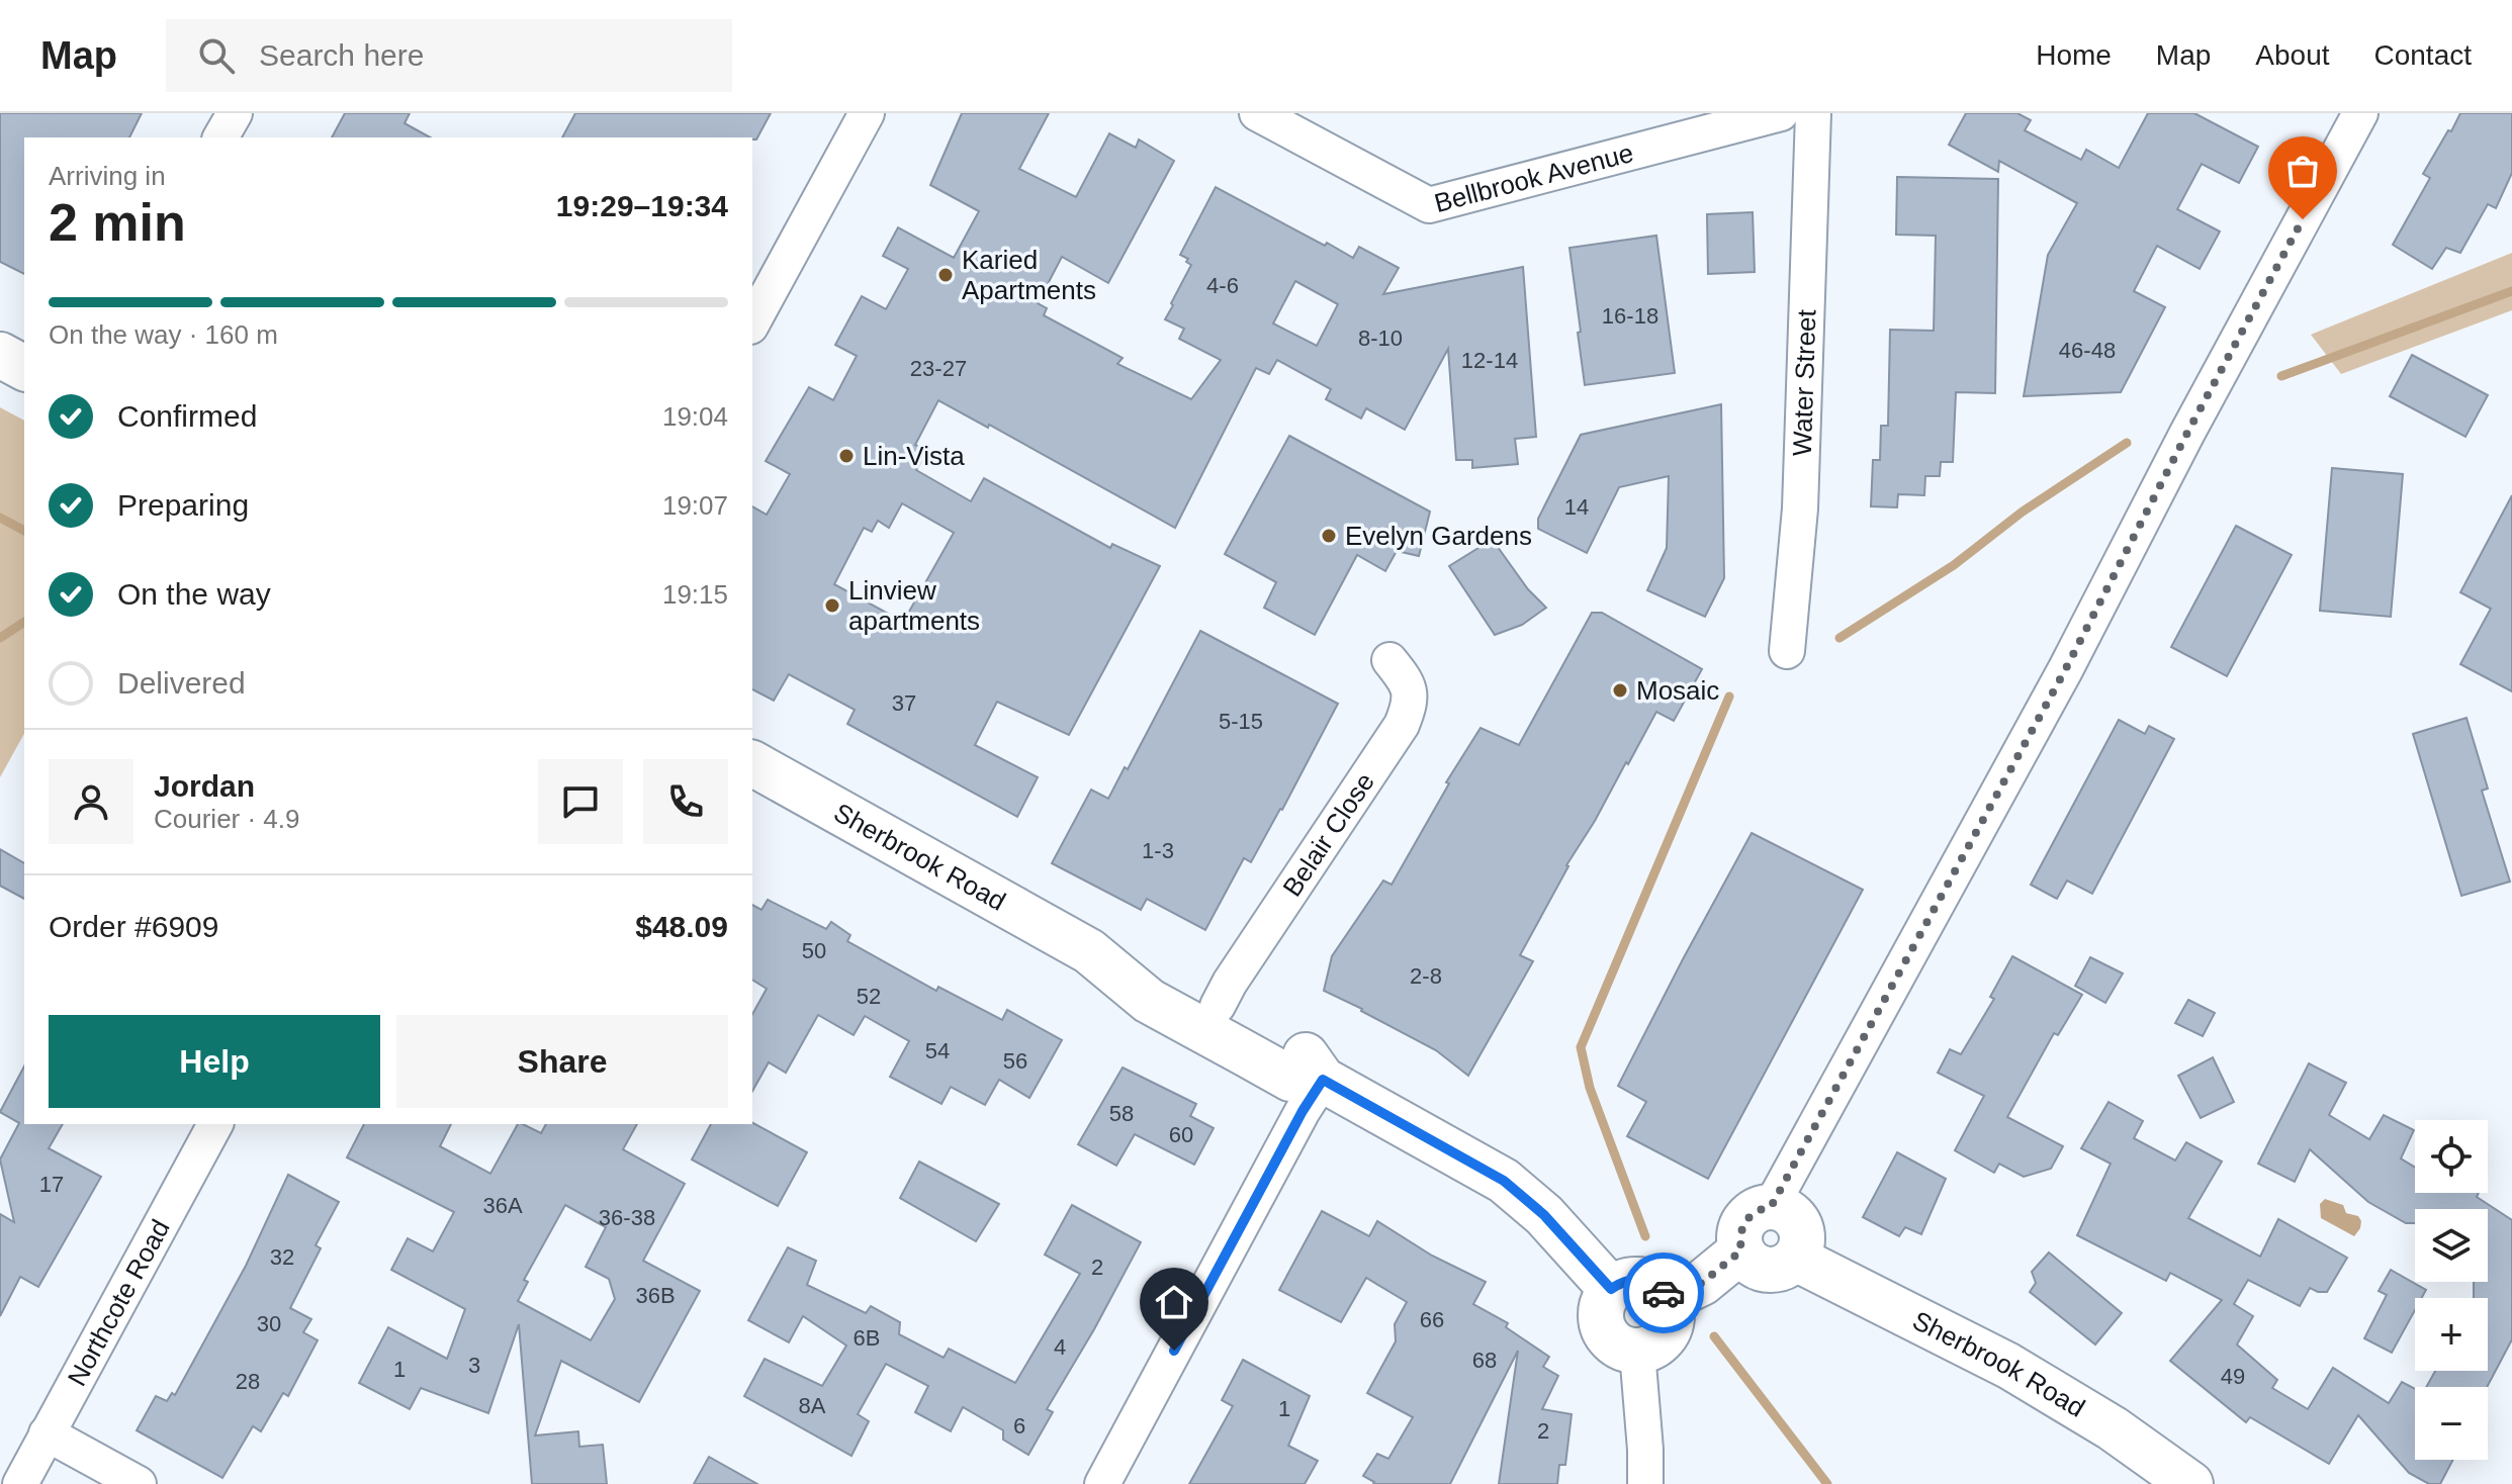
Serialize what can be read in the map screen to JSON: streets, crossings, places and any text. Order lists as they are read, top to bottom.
{
  "streets": {
    "main road": ["Sherbrook Road"],
    "street": [
      "Bellbrook Avenue",
      "Water Street",
      "Belair Close",
      "Northcote Road"
    ]
  },
  "crossings": [
    ["Belair Close", "Sherbrook Road"]
  ],
  "places": [
    "Karied Apartments",
    "Lin-Vista",
    "Evelyn Gardens",
    "Linview apartments",
    "Mosaic"
  ],
  "house_numbers": [
    "4-6",
    "16-18",
    "8-10",
    "46-48",
    "12-14",
    "23-27",
    "14",
    "37",
    "5-15",
    "1-3",
    "50",
    "2-8",
    "52",
    "54",
    "56",
    "58",
    "60",
    "17",
    "36A",
    "36-38",
    "32",
    "2",
    "36B",
    "66",
    "30",
    "6B",
    "4",
    "68",
    "3",
    "1",
    "49",
    "28",
    "8A",
    "1",
    "6",
    "2"
  ],
  "page": {
    "header": "Map",
    "search": "Search here",
    "nav": [
      "Home",
      "Map",
      "About",
      "Contact"
    ],
    "heading": ["2 min", "Arriving in", "19:29–19:34"],
    "panel": [
      "Jordan",
      "Courier · 4.9",
      "Order #6909",
      "$48.09"
    ],
    "bar": "On the way · 160 m",
    "list": [
      ["Confirmed", "19:04"],
      ["Preparing", "19:07"],
      ["On the way", "19:15"],
      "Delivered"
    ],
    "buttons": ["Help", "Share"],
    "map_buttons": ["+", "−"]
  }
}
